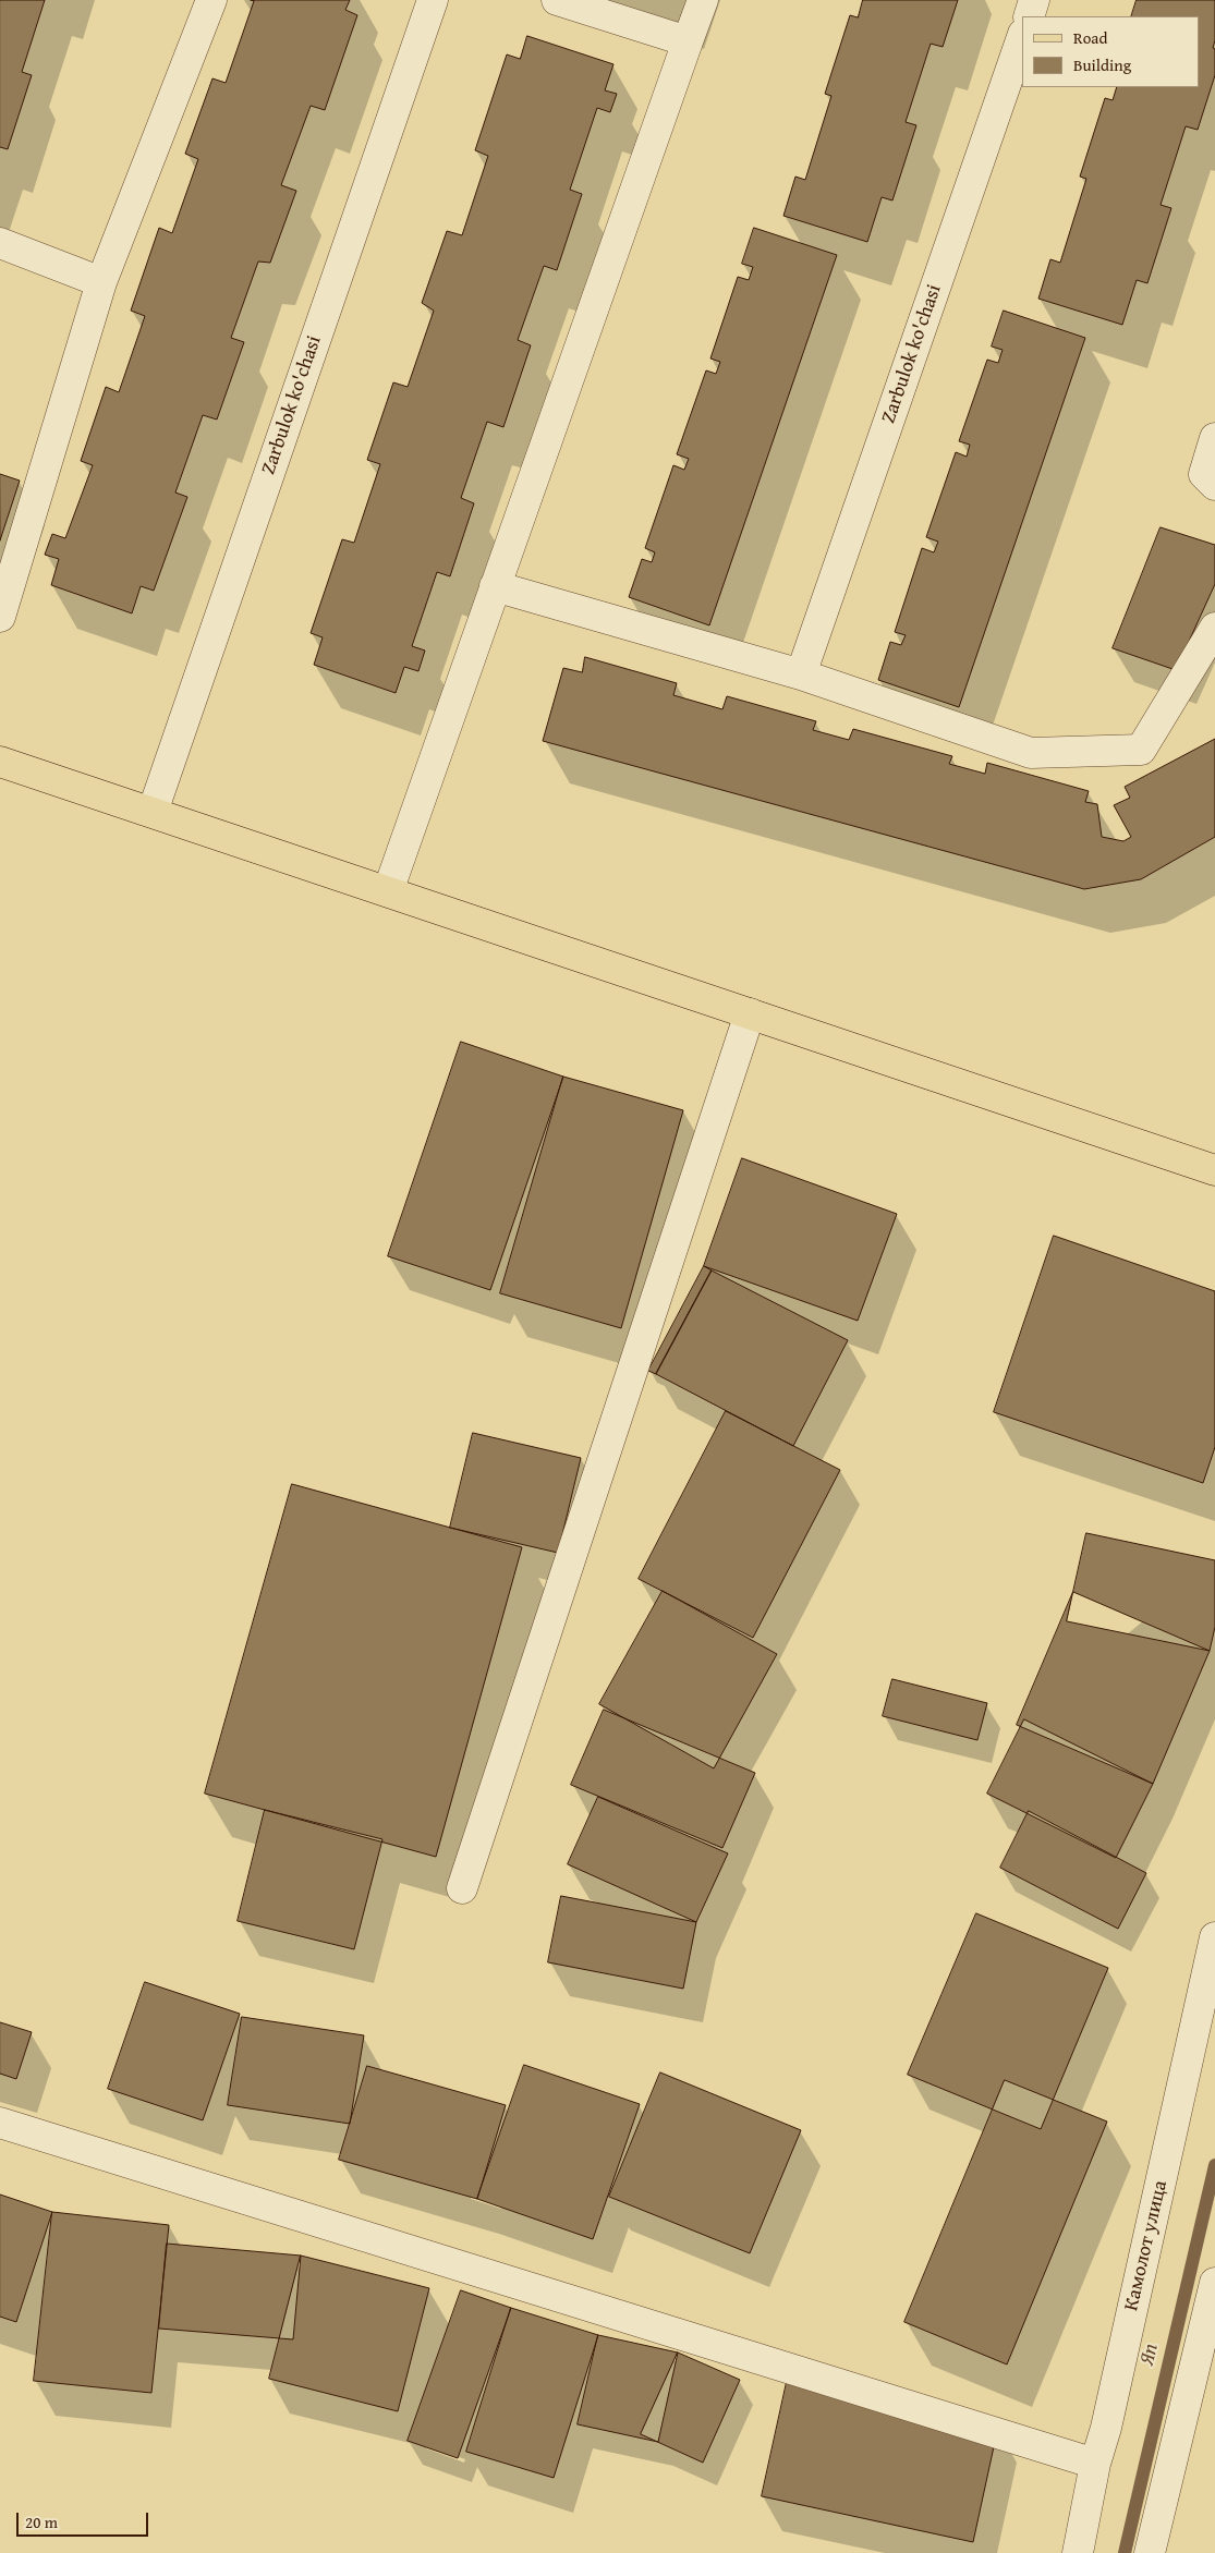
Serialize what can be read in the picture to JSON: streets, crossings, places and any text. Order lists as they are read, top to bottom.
{
  "streets": {
    "street": ["Zarbulok ko'chasi", "Камолот улица"]
  },
  "water": ["Яп"],
  "legend": ["Road", "Building"],
  "scale_bar": "20 m"
}
